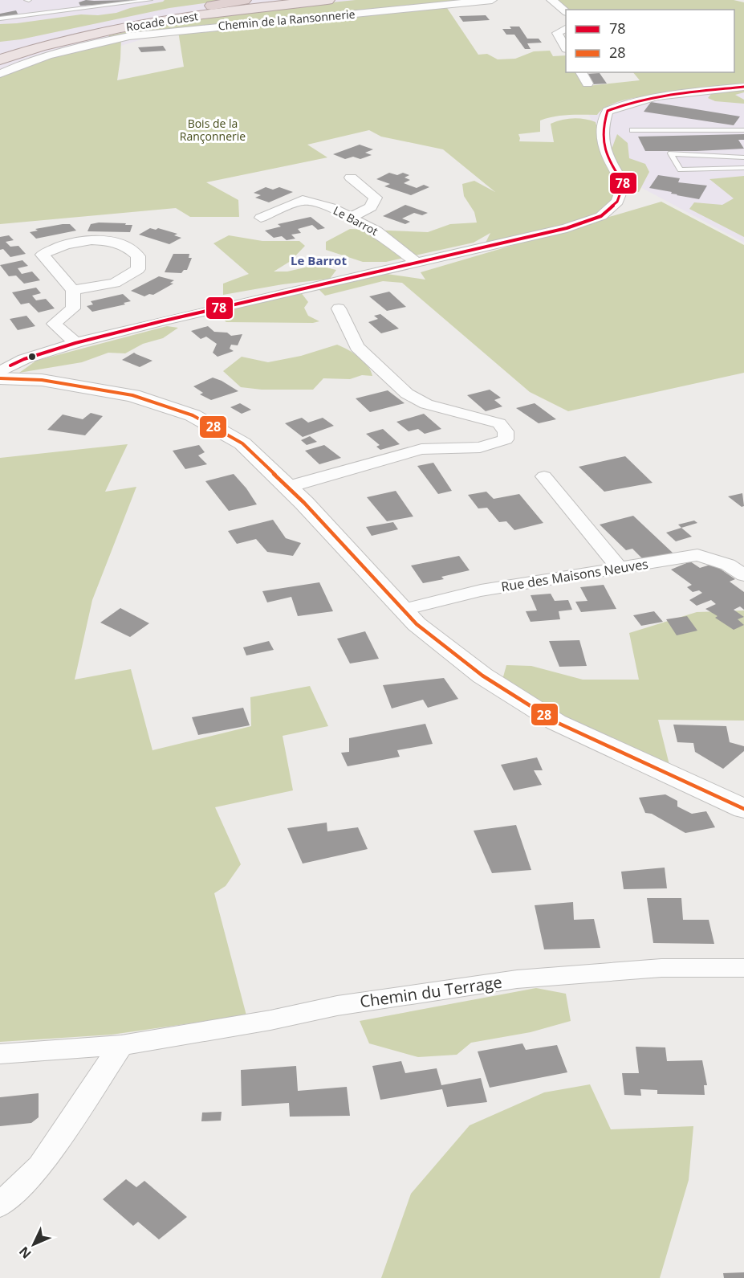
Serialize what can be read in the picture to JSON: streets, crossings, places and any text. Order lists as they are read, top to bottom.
{
  "streets": {
    "main road": ["Rocade Ouest"],
    "street": [
      "Chemin de la Ransonnerie",
      "Le Barrot",
      "Rue des Maisons Neuves",
      "Chemin du Terrage"
    ]
  },
  "districts": ["Le Barrot"],
  "parks": ["Bois de la Rançonnerie"],
  "lines": ["transit line 78", "transit line 28"],
  "legend": ["78", "28"],
  "north": "bottom left"
}
